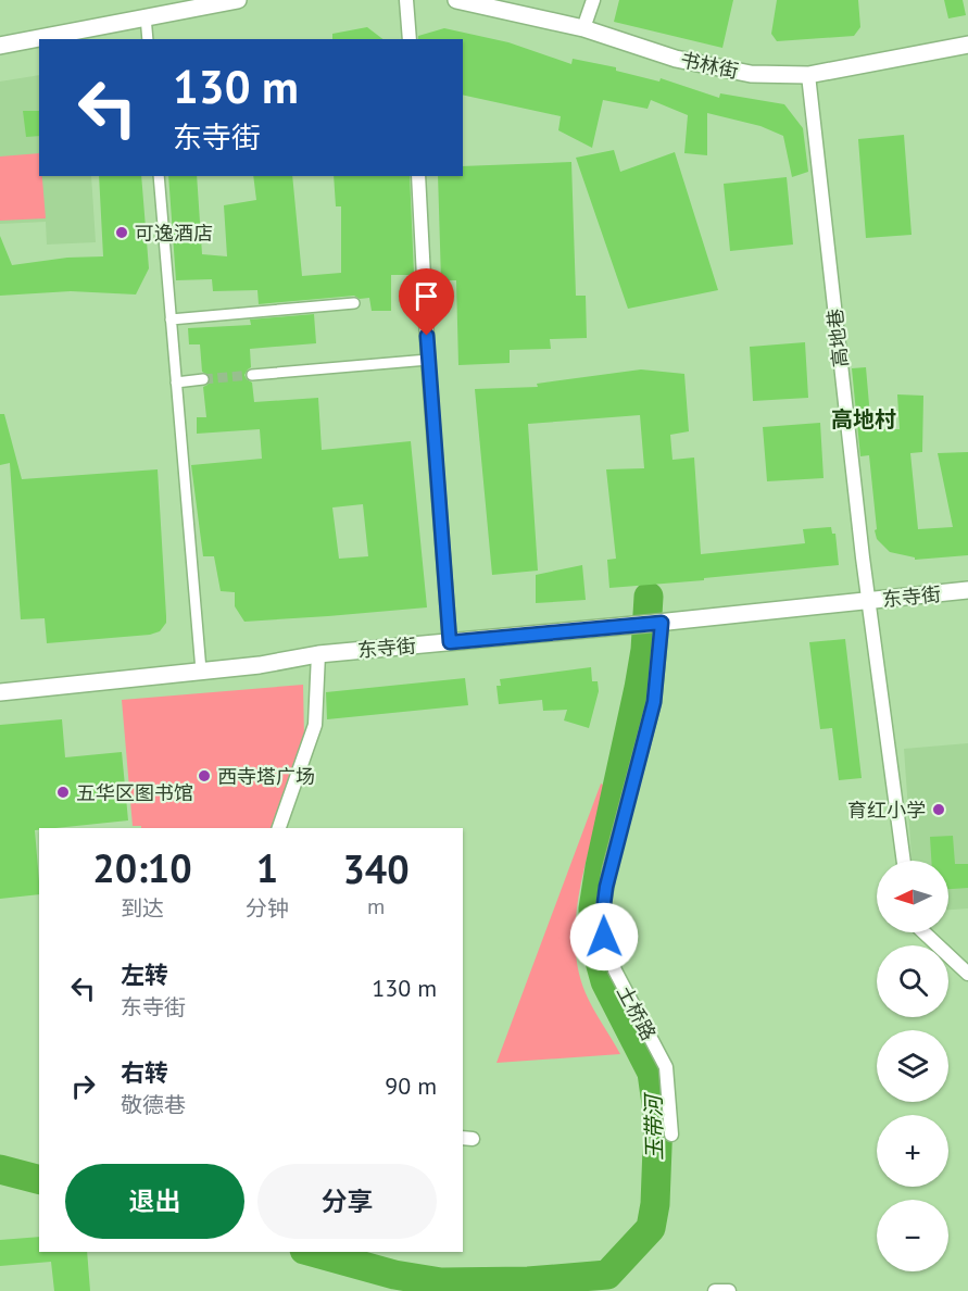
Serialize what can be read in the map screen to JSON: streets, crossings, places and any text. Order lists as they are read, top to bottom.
{
  "streets": {
    "street": [
      "书林街",
      "高地巷",
      "东寺街",
      "土桥路"
    ]
  },
  "crossings": [
    ["书林街", "高地巷"],
    ["高地巷", "东寺街"],
    ["东寺街", "土桥路"]
  ],
  "districts": ["高地村"],
  "water": ["玉带河"],
  "places": [
    "可逸酒店",
    "西寺塔广场",
    "五华区图书馆",
    "育红小学"
  ],
  "north": "left",
  "page": {
    "turn": ["130 m", "东寺街"],
    "eta": [
      "20:10",
      "到达",
      "1",
      "分钟",
      "340",
      "m"
    ],
    "map_buttons": ["+", "−"],
    "list": [
      {
        "name": "左转",
        "note": "东寺街",
        "value": "130 m"
      },
      {
        "name": "右转",
        "note": "敬德巷",
        "value": "90 m"
      }
    ],
    "buttons": ["退出", "分享"]
  }
}
